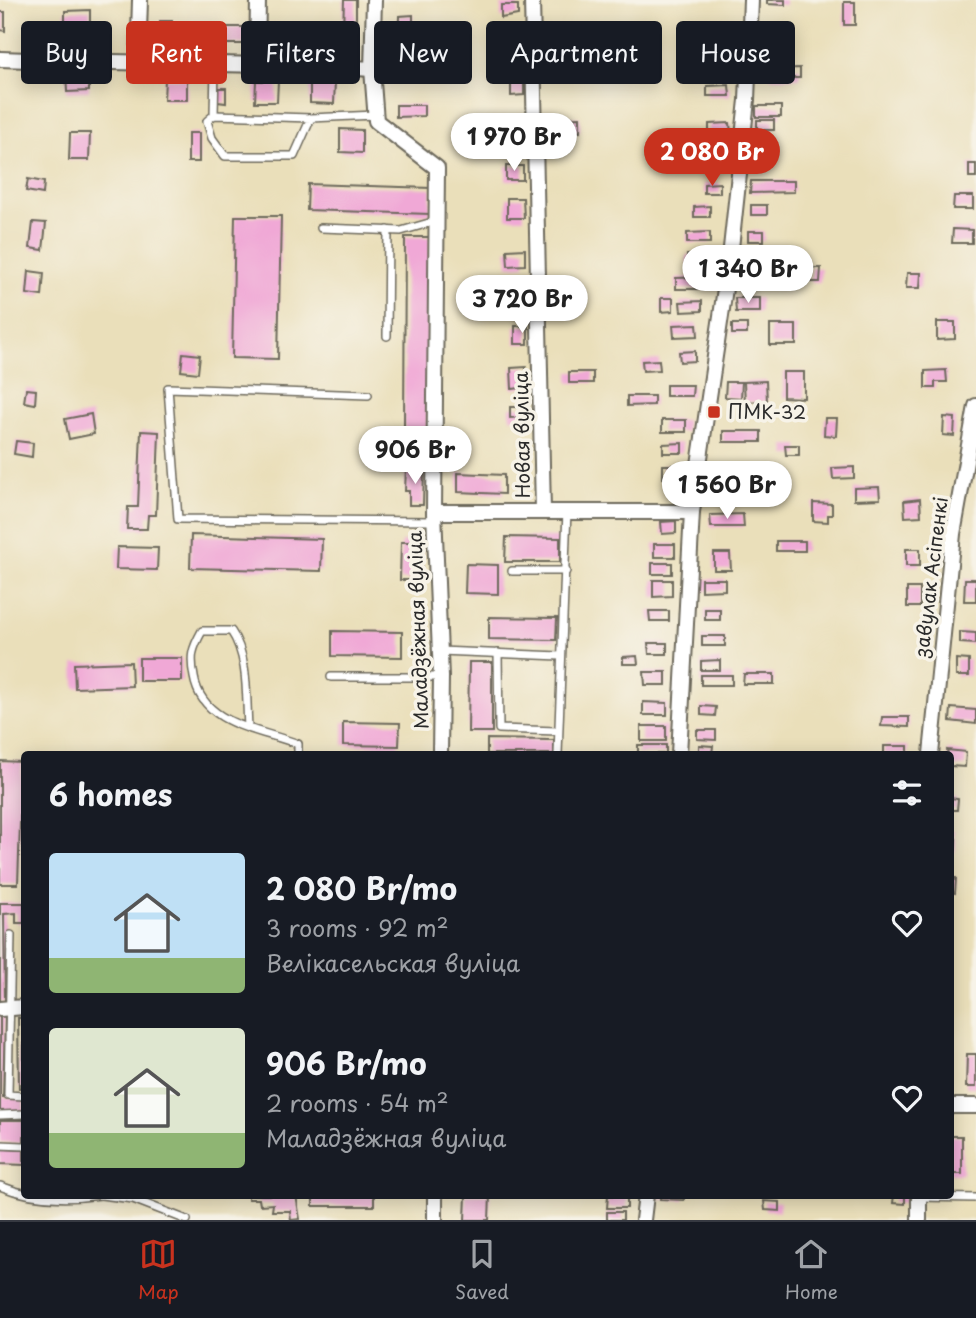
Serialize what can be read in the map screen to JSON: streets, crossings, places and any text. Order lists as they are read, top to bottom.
{
  "streets": {
    "street": ["Новая вуліца", "завулак Асіпенкі", "Маладзёжная вуліца"]
  },
  "places": {
    "transit": ["ПМК-32"]
  },
  "page": {
    "chip": [
      "Buy",
      "Rent",
      "Filters",
      "New",
      "Apartment",
      "House"
    ],
    "price": [
      "1 970 Br",
      "2 080 Br",
      "1 340 Br",
      "3 720 Br",
      "906 Br",
      "1 560 Br"
    ],
    "heading": "6 homes",
    "list": [
      {
        "name": "2 080 Br/mo",
        "note": "3 rooms · 92 m² · Велікасельская вуліца"
      },
      {
        "name": "906 Br/mo",
        "note": "2 rooms · 54 m² · Маладзёжная вуліца"
      }
    ],
    "tabs": ["Map", "Saved", "Home"]
  }
}
